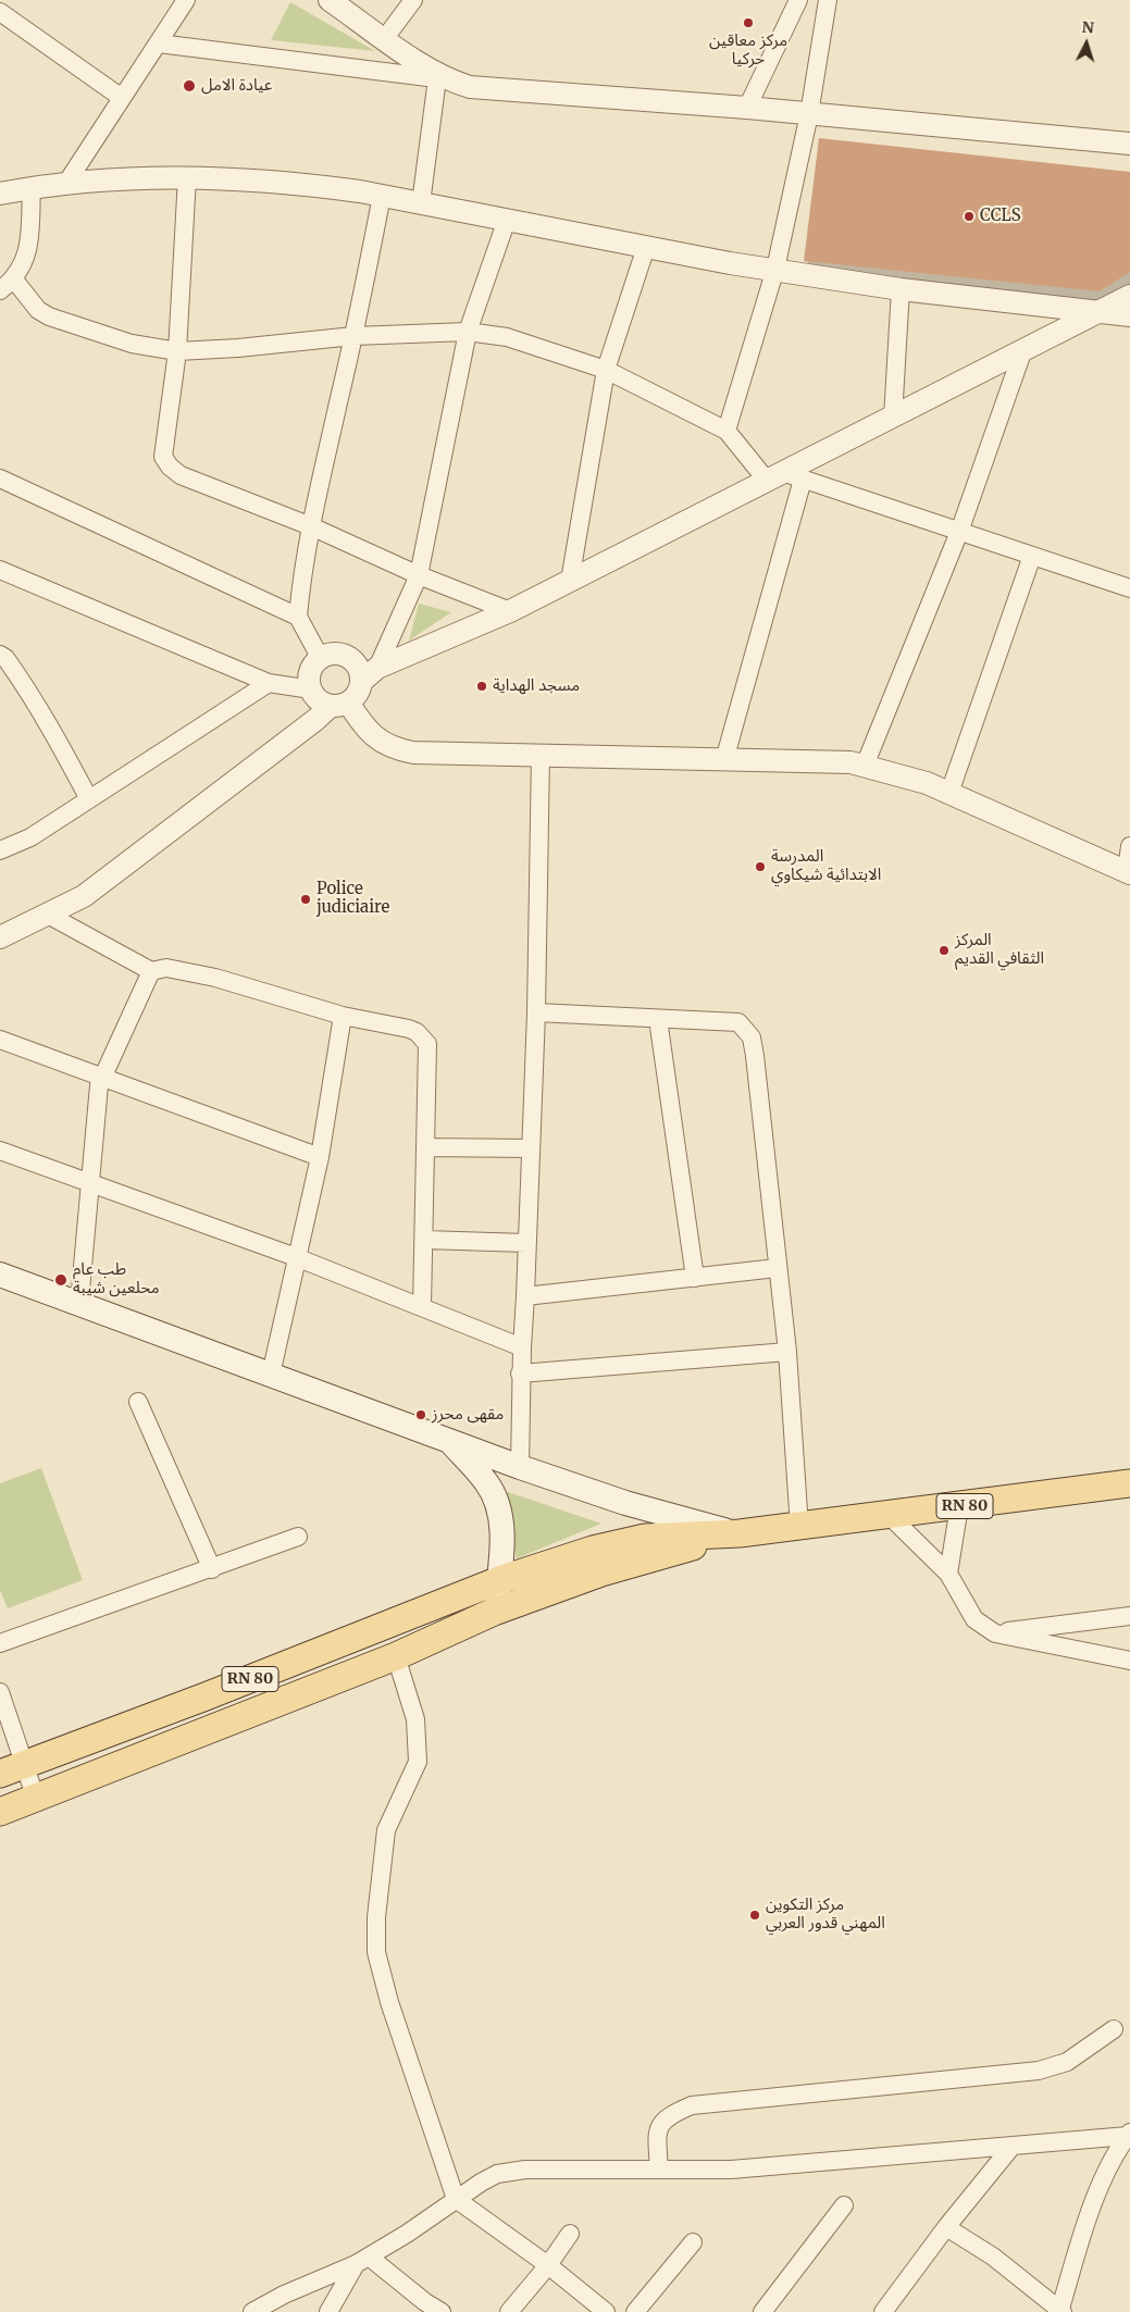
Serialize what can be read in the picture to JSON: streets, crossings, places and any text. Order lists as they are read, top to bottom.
{
  "streets": {
    "main road": ["RN 80"]
  },
  "places": [
    "مركز معاقين حركيا",
    "عيادة الامل",
    "CCLS",
    "مسجد الهداية",
    "المدرسة الابتدائية شيكاوي",
    "Police judiciaire",
    "المركز الثقافي القديم",
    "طب عام محلعين شيبة",
    "مقهى محرز",
    "مركز التكوين المهني قدور العربي"
  ],
  "north": "top"
}
